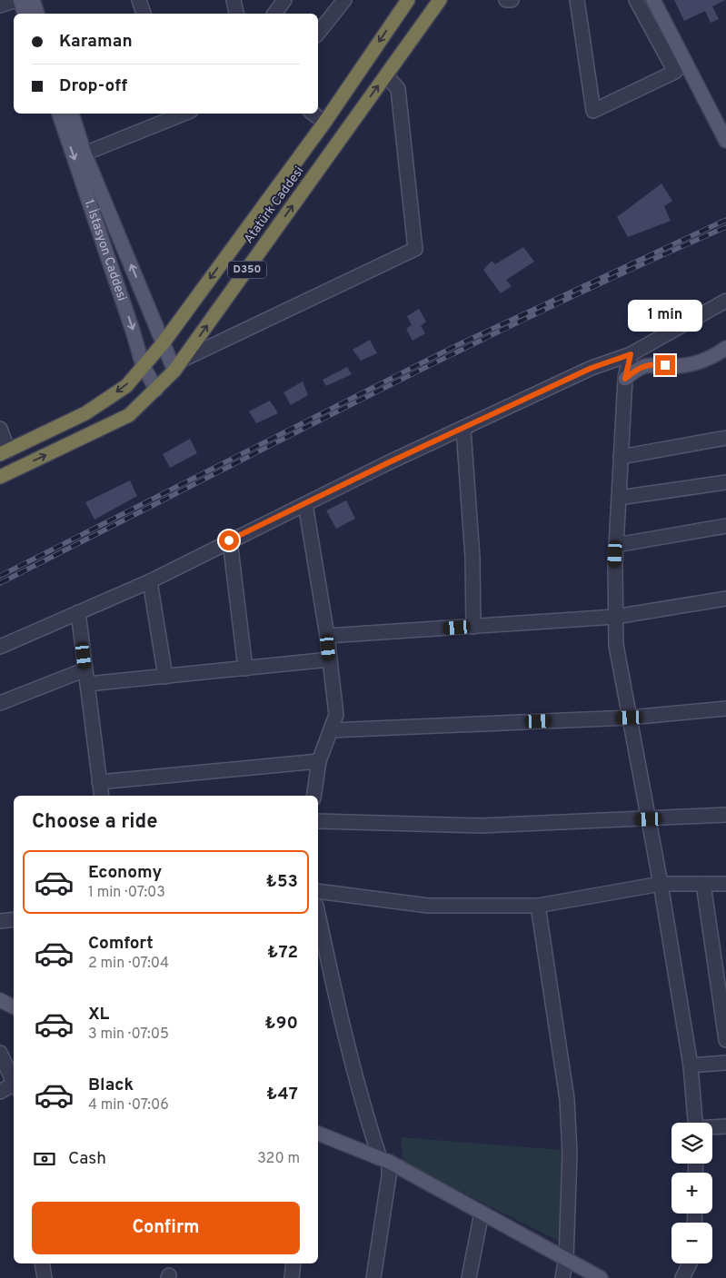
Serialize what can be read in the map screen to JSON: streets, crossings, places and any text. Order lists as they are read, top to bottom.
{
  "streets": {
    "highway": ["Atatürk Caddesi", "D350"],
    "main road": ["1. İstasyon Caddesi"]
  },
  "crossings": [
    ["Atatürk Caddesi", "1. İstasyon Caddesi"]
  ],
  "page": {
    "banner": ["Karaman", "Drop-off"],
    "bubble": "1 min",
    "heading": "Choose a ride",
    "list": [
      {
        "name": "Economy",
        "note": "1 min · 07:03",
        "value": "₺53"
      },
      {
        "name": "Comfort",
        "note": "2 min · 07:04",
        "value": "₺72"
      },
      {
        "name": "XL",
        "note": "3 min · 07:05",
        "value": "₺90"
      },
      {
        "name": "Black",
        "note": "4 min · 07:06",
        "value": "₺47"
      }
    ],
    "map_buttons": ["+", "−"],
    "pay": ["Cash", "320 m"],
    "buttons": "Confirm"
  }
}
